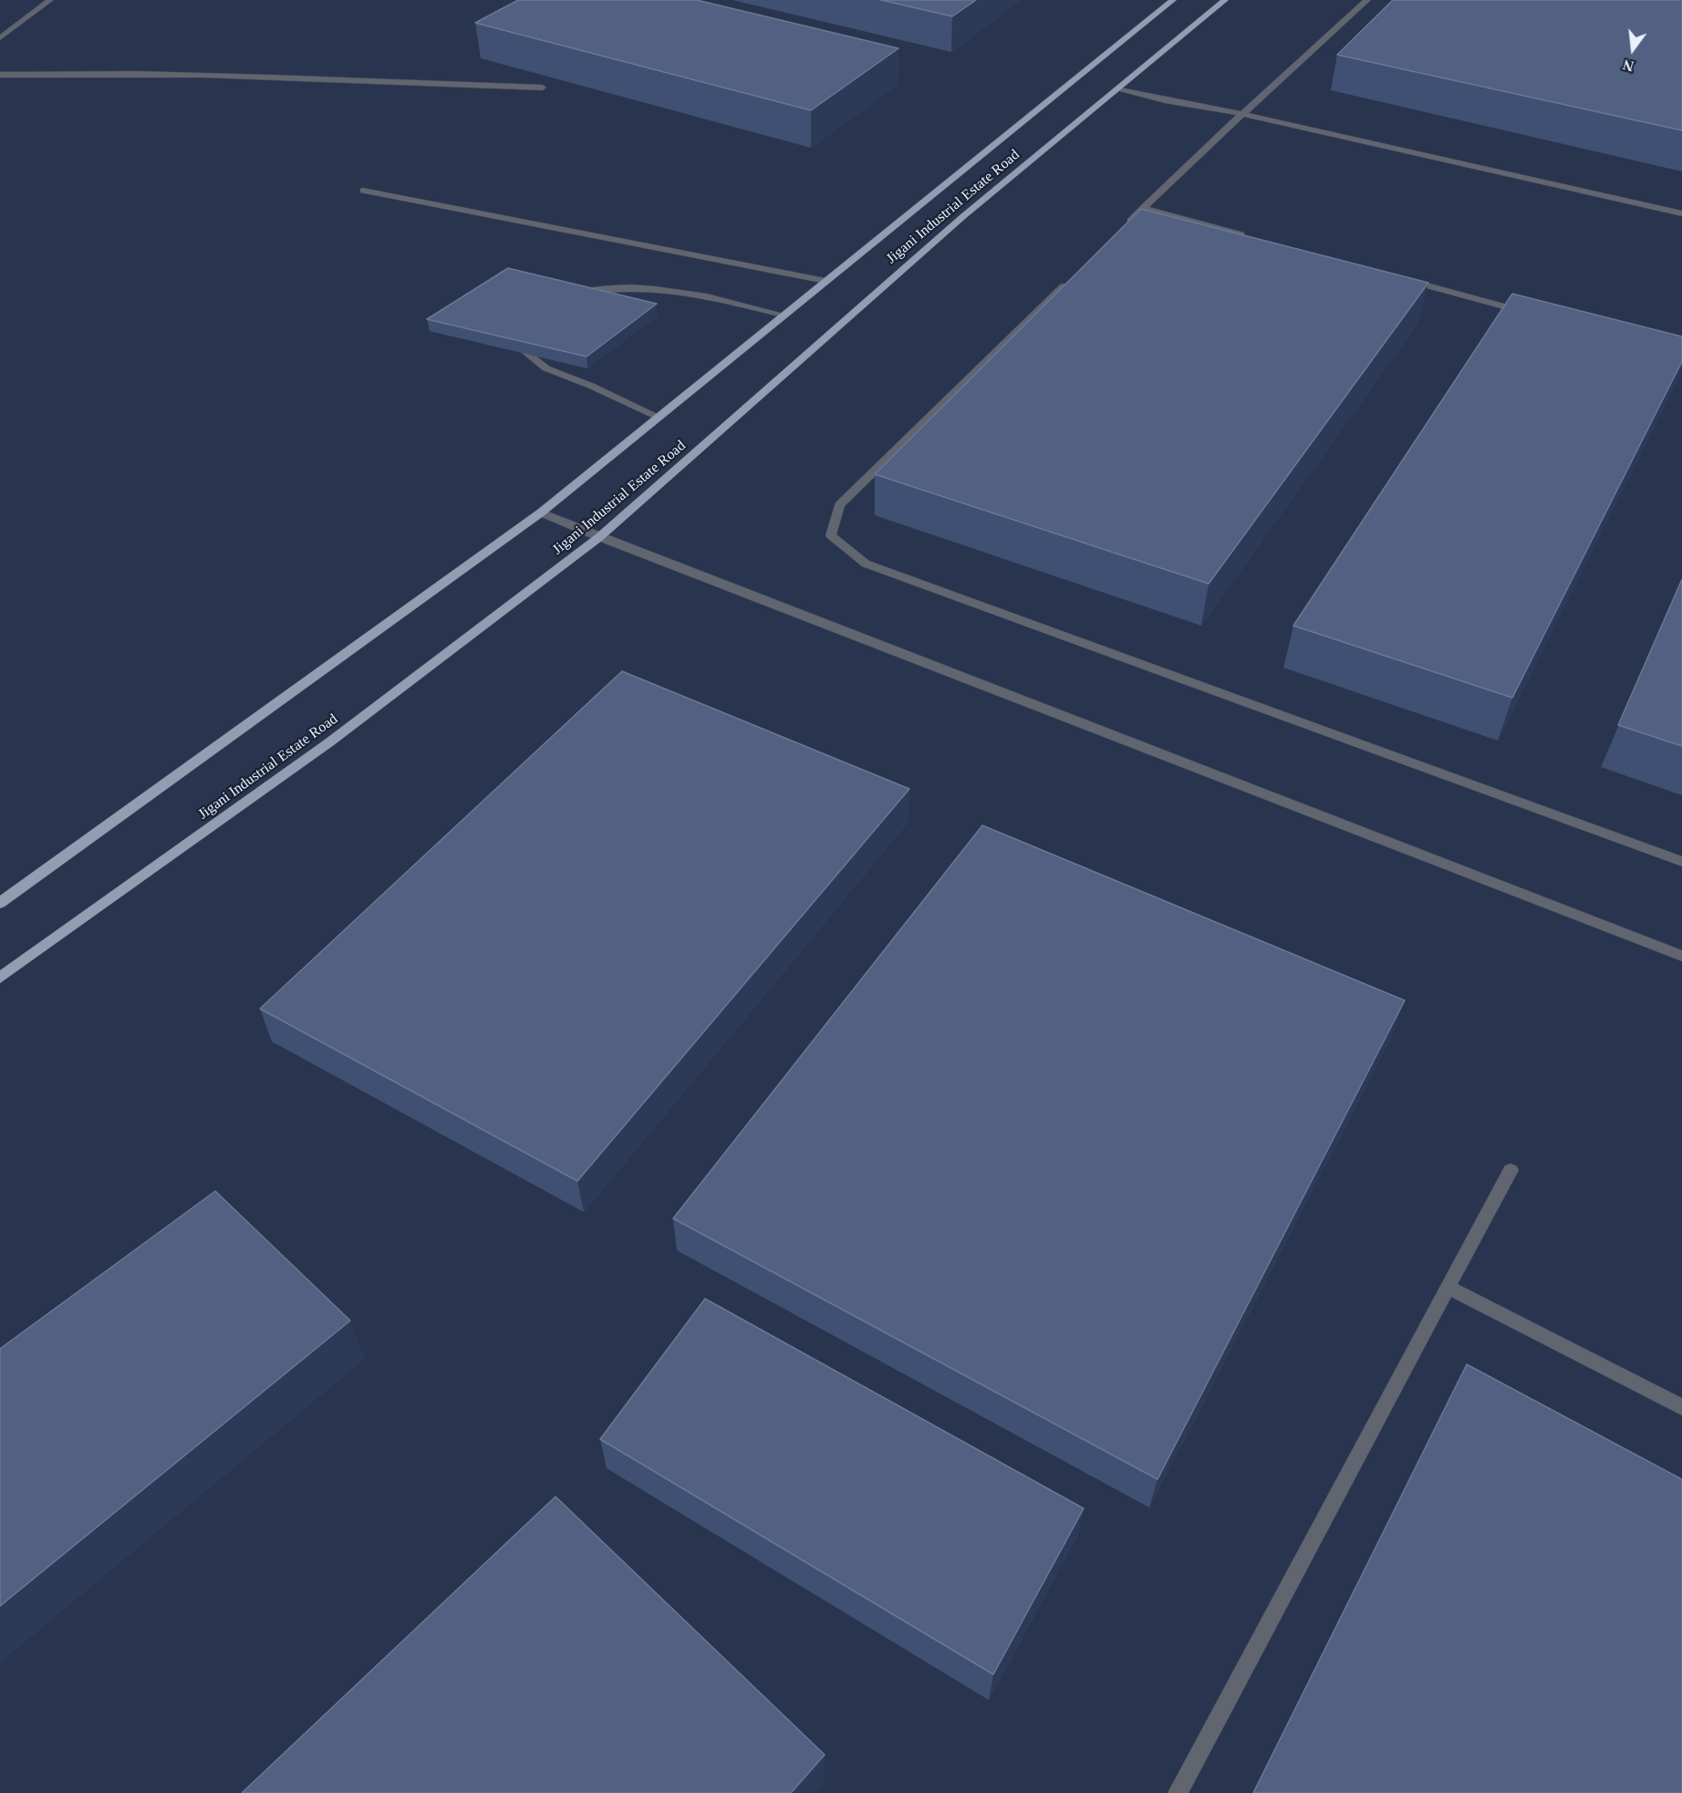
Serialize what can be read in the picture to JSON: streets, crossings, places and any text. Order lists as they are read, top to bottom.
{
  "streets": {
    "main road": ["Jigani Industrial Estate Road"]
  },
  "north": "bottom"
}
